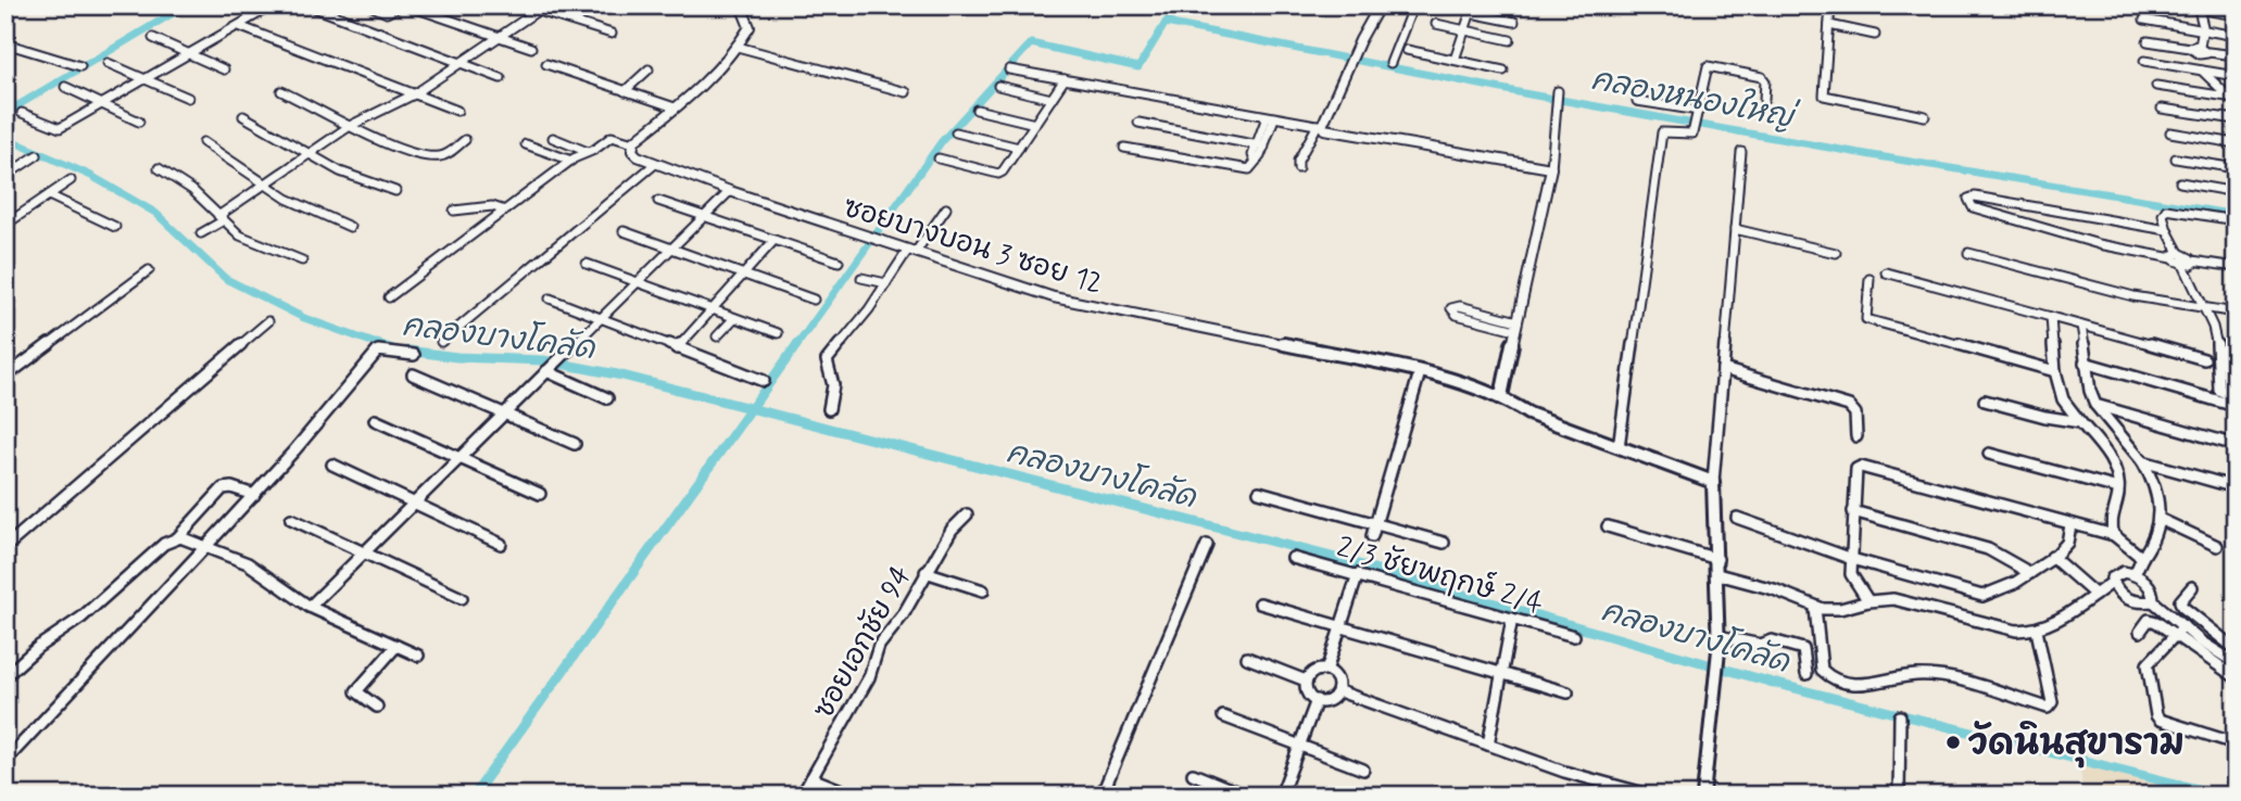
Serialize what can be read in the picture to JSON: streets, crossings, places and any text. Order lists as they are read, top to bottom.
{
  "streets": {
    "street": ["ซอยบางบอน 3 ซอย 12", "2/3 ชัยพฤกษ์ 2/4", "ซอยเอกชัย 94"]
  },
  "water": ["คลองหนองใหญ่", "คลองบางโคลัด"],
  "places": ["วัดนินสุขาราม"]
}
